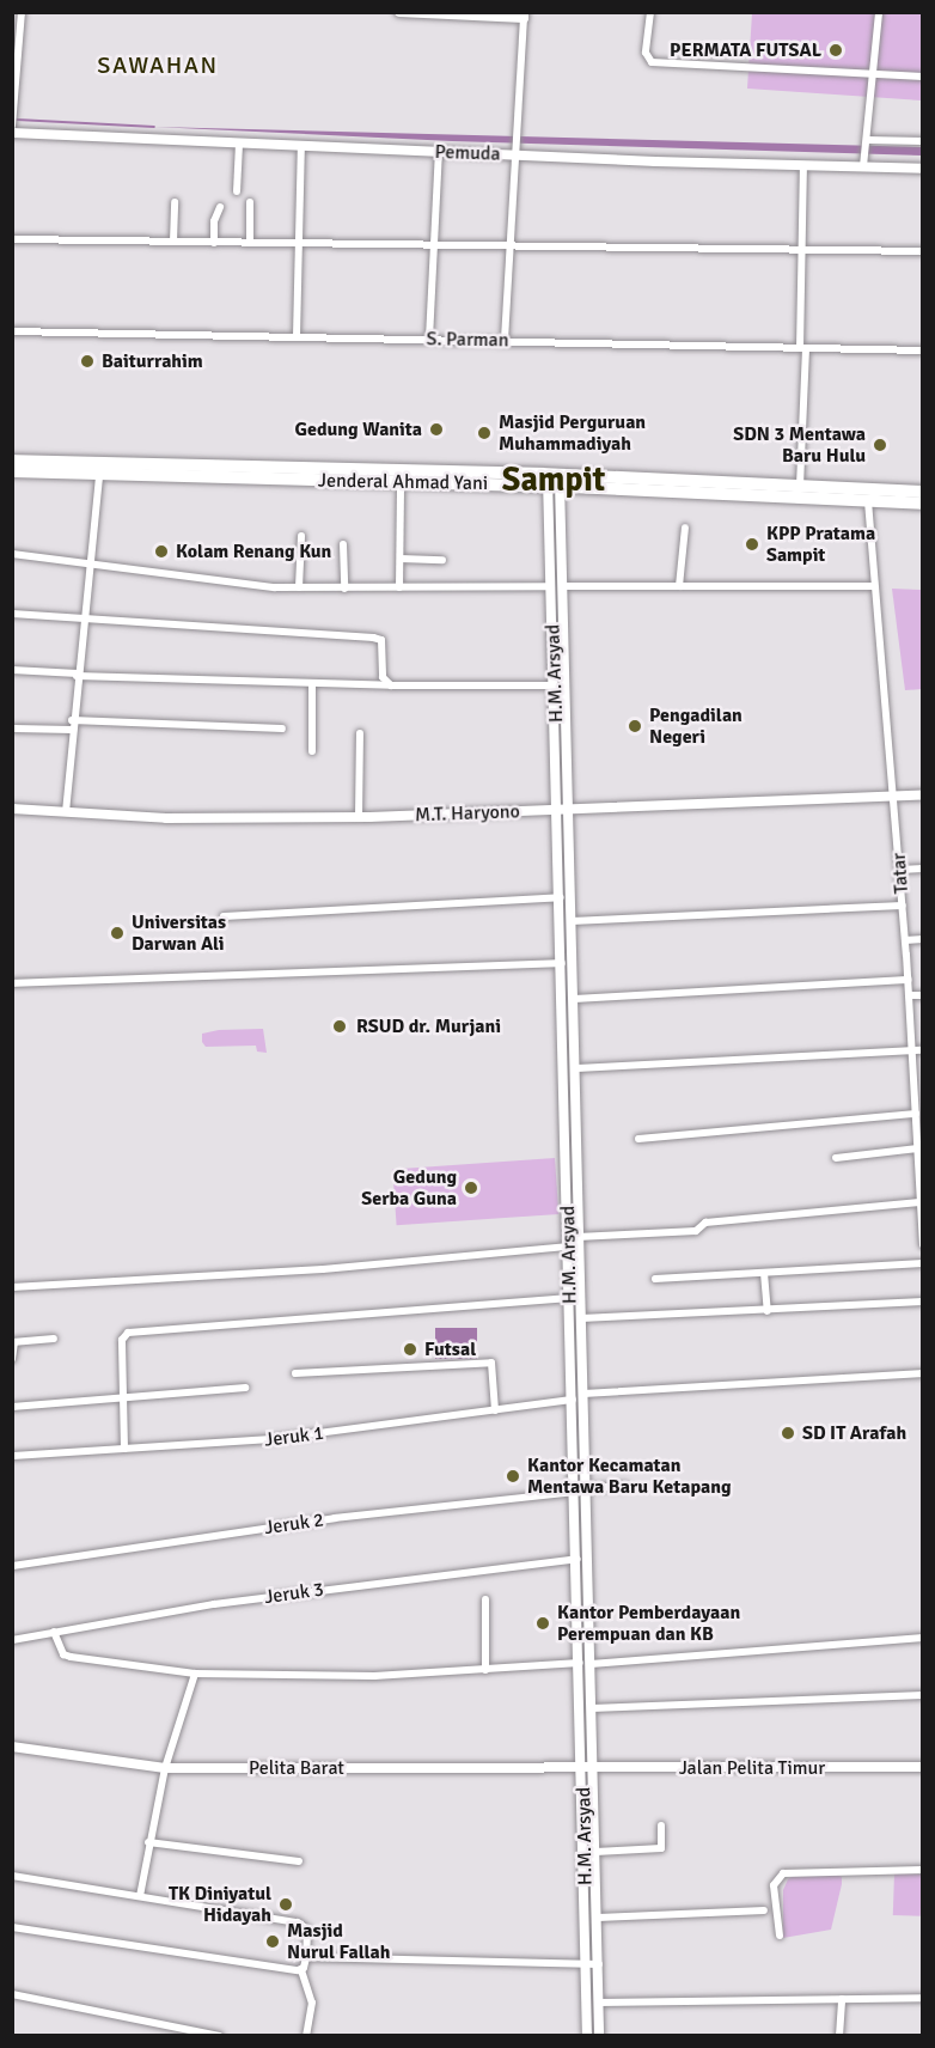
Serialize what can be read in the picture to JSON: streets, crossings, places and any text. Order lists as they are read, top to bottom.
{
  "streets": {
    "highway": ["Jenderal Ahmad Yani"],
    "street": [
      "Pemuda",
      "S. Parman",
      "H.M. Arsyad",
      "M.T. Haryono",
      "Tatar",
      "Jeruk 1",
      "Jeruk 2",
      "Jeruk 3",
      "Pelita Barat",
      "Jalan Pelita Timur"
    ]
  },
  "crossings": [
    ["Jenderal Ahmad Yani", "H.M. Arsyad"],
    ["Jenderal Ahmad Yani", "Tatar"],
    ["H.M. Arsyad", "M.T. Haryono"],
    ["H.M. Arsyad", "Jeruk 1"],
    ["H.M. Arsyad", "Jeruk 2"],
    ["H.M. Arsyad", "Jeruk 3"],
    ["H.M. Arsyad", "Pelita Barat"],
    ["H.M. Arsyad", "Jalan Pelita Timur"],
    ["M.T. Haryono", "Tatar"],
    ["Pelita Barat", "Jalan Pelita Timur"]
  ],
  "districts": ["SAWAHAN", "Sampit"],
  "places": [
    "PERMATA FUTSAL",
    "Baiturrahim",
    "Gedung Wanita",
    "Masjid Perguruan Muhammadiyah",
    "SDN 3 Mentawa Baru Hulu",
    "KPP Pratama Sampit",
    "Kolam Renang Kun",
    "Pengadilan Negeri",
    "Universitas Darwan Ali",
    "RSUD dr. Murjani",
    "Gedung Serba Guna",
    "Futsal",
    "SD IT Arafah",
    "Kantor Kecamatan Mentawa Baru Ketapang",
    "Kantor Pemberdayaan Perempuan dan KB",
    "TK Diniyatul Hidayah",
    "Masjid Nurul Fallah"
  ]
}
